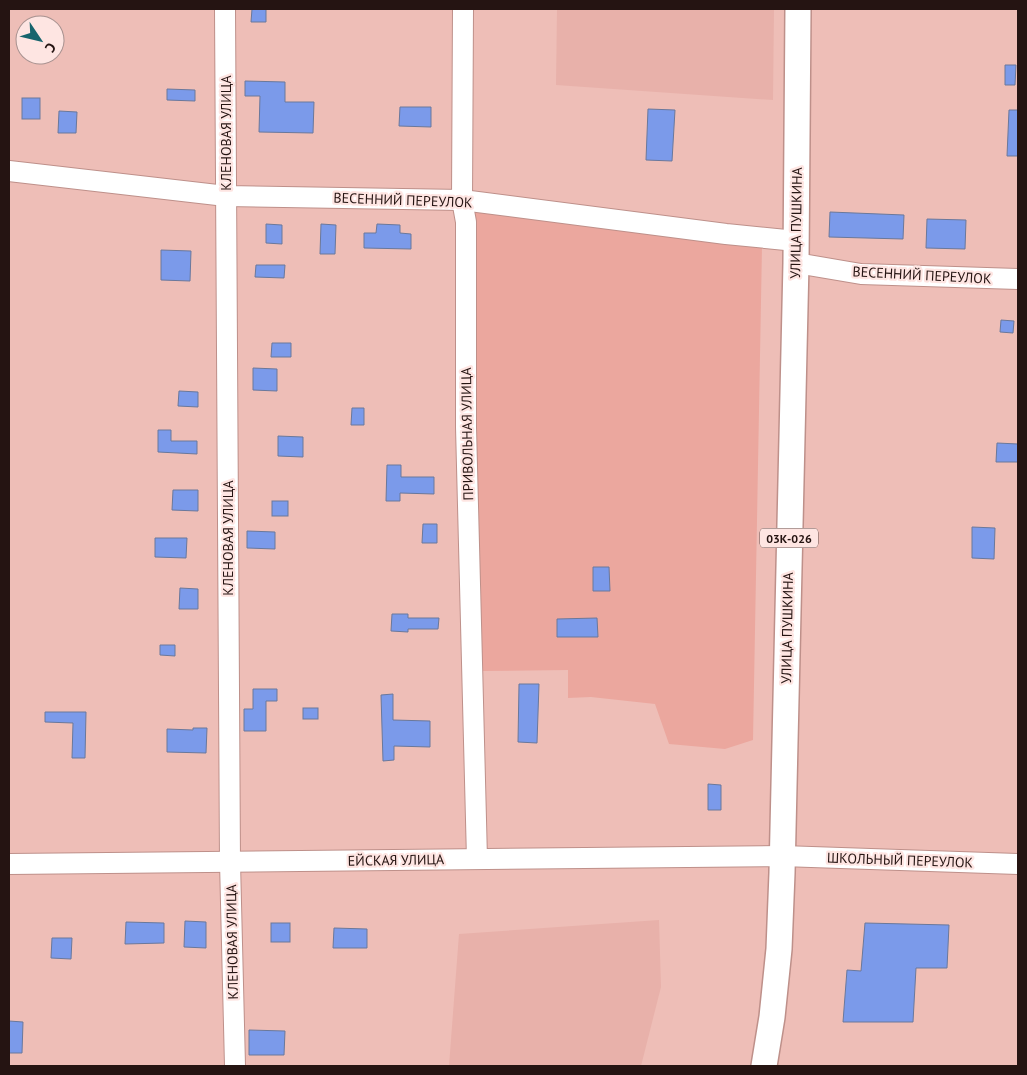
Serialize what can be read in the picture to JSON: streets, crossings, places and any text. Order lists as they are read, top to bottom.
{
  "streets": {
    "main road": ["УЛИЦА ПУШКИНА", "03К-026"],
    "street": [
      "КЛЕНОВАЯ УЛИЦА",
      "ВЕСЕННИЙ ПЕРЕУЛОК",
      "ПРИВОЛЬНАЯ УЛИЦА",
      "ЕЙСКАЯ УЛИЦА",
      "ШКОЛЬНЫЙ ПЕРЕУЛОК"
    ]
  },
  "crossings": [
    ["КЛЕНОВАЯ УЛИЦА", "ВЕСЕННИЙ ПЕРЕУЛОК"],
    ["КЛЕНОВАЯ УЛИЦА", "ЕЙСКАЯ УЛИЦА"],
    ["ВЕСЕННИЙ ПЕРЕУЛОК", "УЛИЦА ПУШКИНА"],
    ["ВЕСЕННИЙ ПЕРЕУЛОК", "ПРИВОЛЬНАЯ УЛИЦА"],
    ["УЛИЦА ПУШКИНА", "ЕЙСКАЯ УЛИЦА"],
    ["УЛИЦА ПУШКИНА", "ШКОЛЬНЫЙ ПЕРЕУЛОК"],
    ["ПРИВОЛЬНАЯ УЛИЦА", "ЕЙСКАЯ УЛИЦА"],
    ["ЕЙСКАЯ УЛИЦА", "ШКОЛЬНЫЙ ПЕРЕУЛОК"]
  ],
  "north": "bottom right"
}
